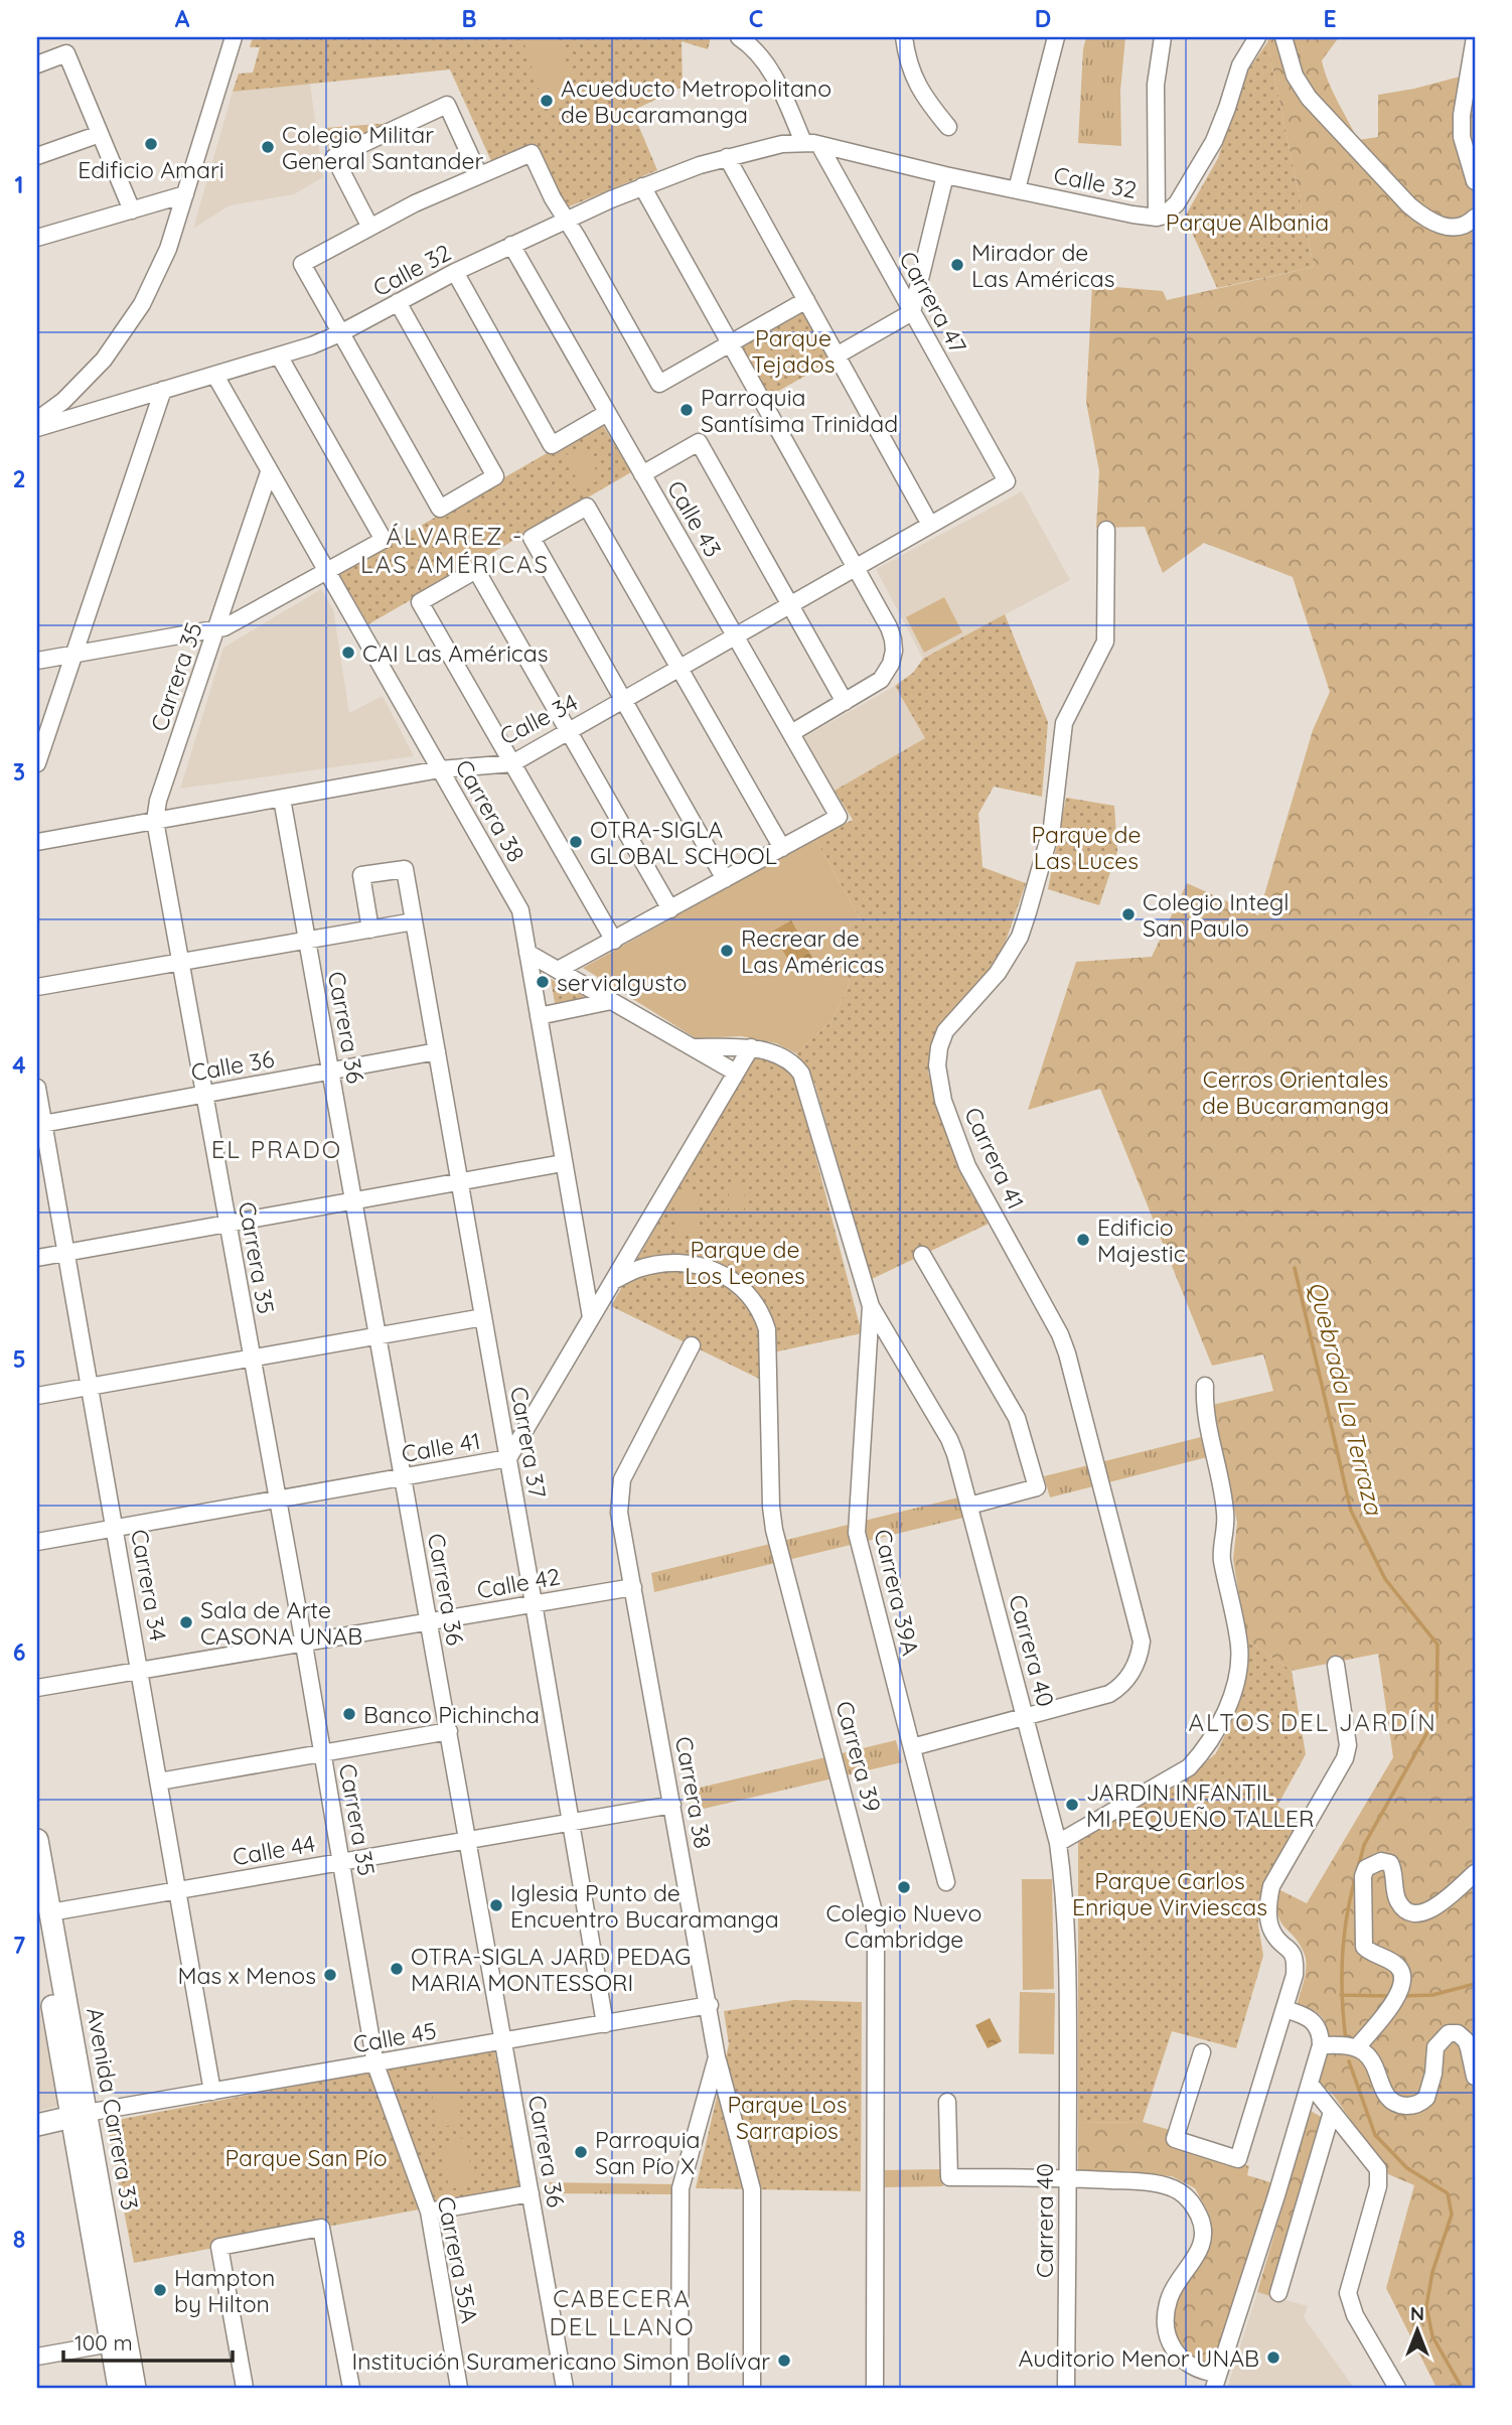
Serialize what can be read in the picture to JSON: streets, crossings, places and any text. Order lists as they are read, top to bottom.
{
  "streets": {
    "main road": ["Avenida Carrera 33"],
    "street": [
      "Calle 32",
      "Carrera 47",
      "Calle 43",
      "Carrera 35",
      "Calle 34",
      "Carrera 38",
      "Carrera 36",
      "Calle 36",
      "Carrera 41",
      "Carrera 37",
      "Calle 41",
      "Calle 42",
      "Carrera 34",
      "Carrera 39A",
      "Carrera 40",
      "Carrera 39",
      "Calle 44",
      "Calle 45",
      "Carrera 35A"
    ]
  },
  "crossings": [
    ["Calle 32", "Carrera 47"],
    ["Calle 32", "Calle 43"],
    ["Calle 32", "Carrera 38"],
    ["Carrera 47", "Calle 34"],
    ["Calle 43", "Calle 34"],
    ["Carrera 35", "Calle 34"],
    ["Carrera 35", "Carrera 38"],
    ["Carrera 35", "Calle 36"],
    ["Carrera 35", "Calle 41"],
    ["Carrera 35", "Calle 42"],
    ["Carrera 35", "Calle 44"],
    ["Carrera 35", "Calle 45"],
    ["Carrera 35", "Carrera 35A"],
    ["Calle 34", "Carrera 38"],
    ["Calle 34", "Carrera 36"],
    ["Carrera 38", "Calle 41"],
    ["Carrera 38", "Calle 42"],
    ["Carrera 38", "Carrera 40"],
    ["Carrera 38", "Calle 44"],
    ["Carrera 38", "Calle 45"],
    ["Carrera 36", "Calle 36"],
    ["Carrera 36", "Calle 41"],
    ["Carrera 36", "Calle 42"],
    ["Carrera 36", "Calle 44"],
    ["Carrera 36", "Calle 45"],
    ["Calle 36", "Carrera 37"],
    ["Calle 36", "Carrera 34"],
    ["Carrera 41", "Carrera 40"],
    ["Carrera 37", "Calle 41"],
    ["Carrera 37", "Calle 42"],
    ["Carrera 37", "Calle 44"],
    ["Carrera 37", "Calle 45"],
    ["Calle 41", "Carrera 34"],
    ["Calle 41", "Carrera 40"],
    ["Calle 41", "Carrera 39"],
    ["Calle 42", "Carrera 34"],
    ["Carrera 34", "Calle 44"],
    ["Carrera 34", "Calle 45"],
    ["Carrera 39A", "Carrera 40"],
    ["Calle 44", "Avenida Carrera 33"],
    ["Calle 45", "Avenida Carrera 33"],
    ["Calle 45", "Carrera 35A"]
  ],
  "districts": [
    "ÁLVAREZ - LAS AMÉRICAS",
    "EL PRADO",
    "ALTOS DEL JARDÍN",
    "CABECERA DEL LLANO"
  ],
  "water": ["Quebrada La Terraza"],
  "parks": [
    "Parque Albania",
    "Parque Tejados",
    "Parque de Las Luces",
    "Cerros Orientales de Bucaramanga",
    "Parque de Los Leones",
    "Parque Carlos Enrique Virviescas",
    "Parque Los Sarrapios",
    "Parque San Pío"
  ],
  "places": [
    "Acueducto Metropolitano de Bucaramanga",
    "Edificio Amari",
    "Colegio Militar General Santander",
    "Mirador de Las Américas",
    "Parroquia Santísima Trinidad",
    "CAI Las Américas",
    "OTRA-SIGLA GLOBAL SCHOOL",
    "Colegio Integl San Paulo",
    "Recrear de Las Américas",
    "servialgusto",
    "Edificio Majestic",
    "Sala de Arte CASONA UNAB",
    "Banco Pichincha",
    "JARDIN INFANTIL MI PEQUEÑO TALLER",
    "Colegio Nuevo Cambridge",
    "Iglesia Punto de Encuentro Bucaramanga",
    "OTRA-SIGLA JARD PEDAG MARIA MONTESSORI",
    "Mas x Menos",
    "Parroquia San Pío X",
    "Hampton by Hilton",
    "Auditorio Menor UNAB",
    "Institución Suramericano Simon Bolívar"
  ],
  "scale_bar": "100 m",
  "north": "top",
  "grid": {
    "columns": [
      "A",
      "B",
      "C",
      "D",
      "E"
    ],
    "rows": [
      "1",
      "2",
      "3",
      "4",
      "5",
      "6",
      "7",
      "8"
    ]
  }
}
